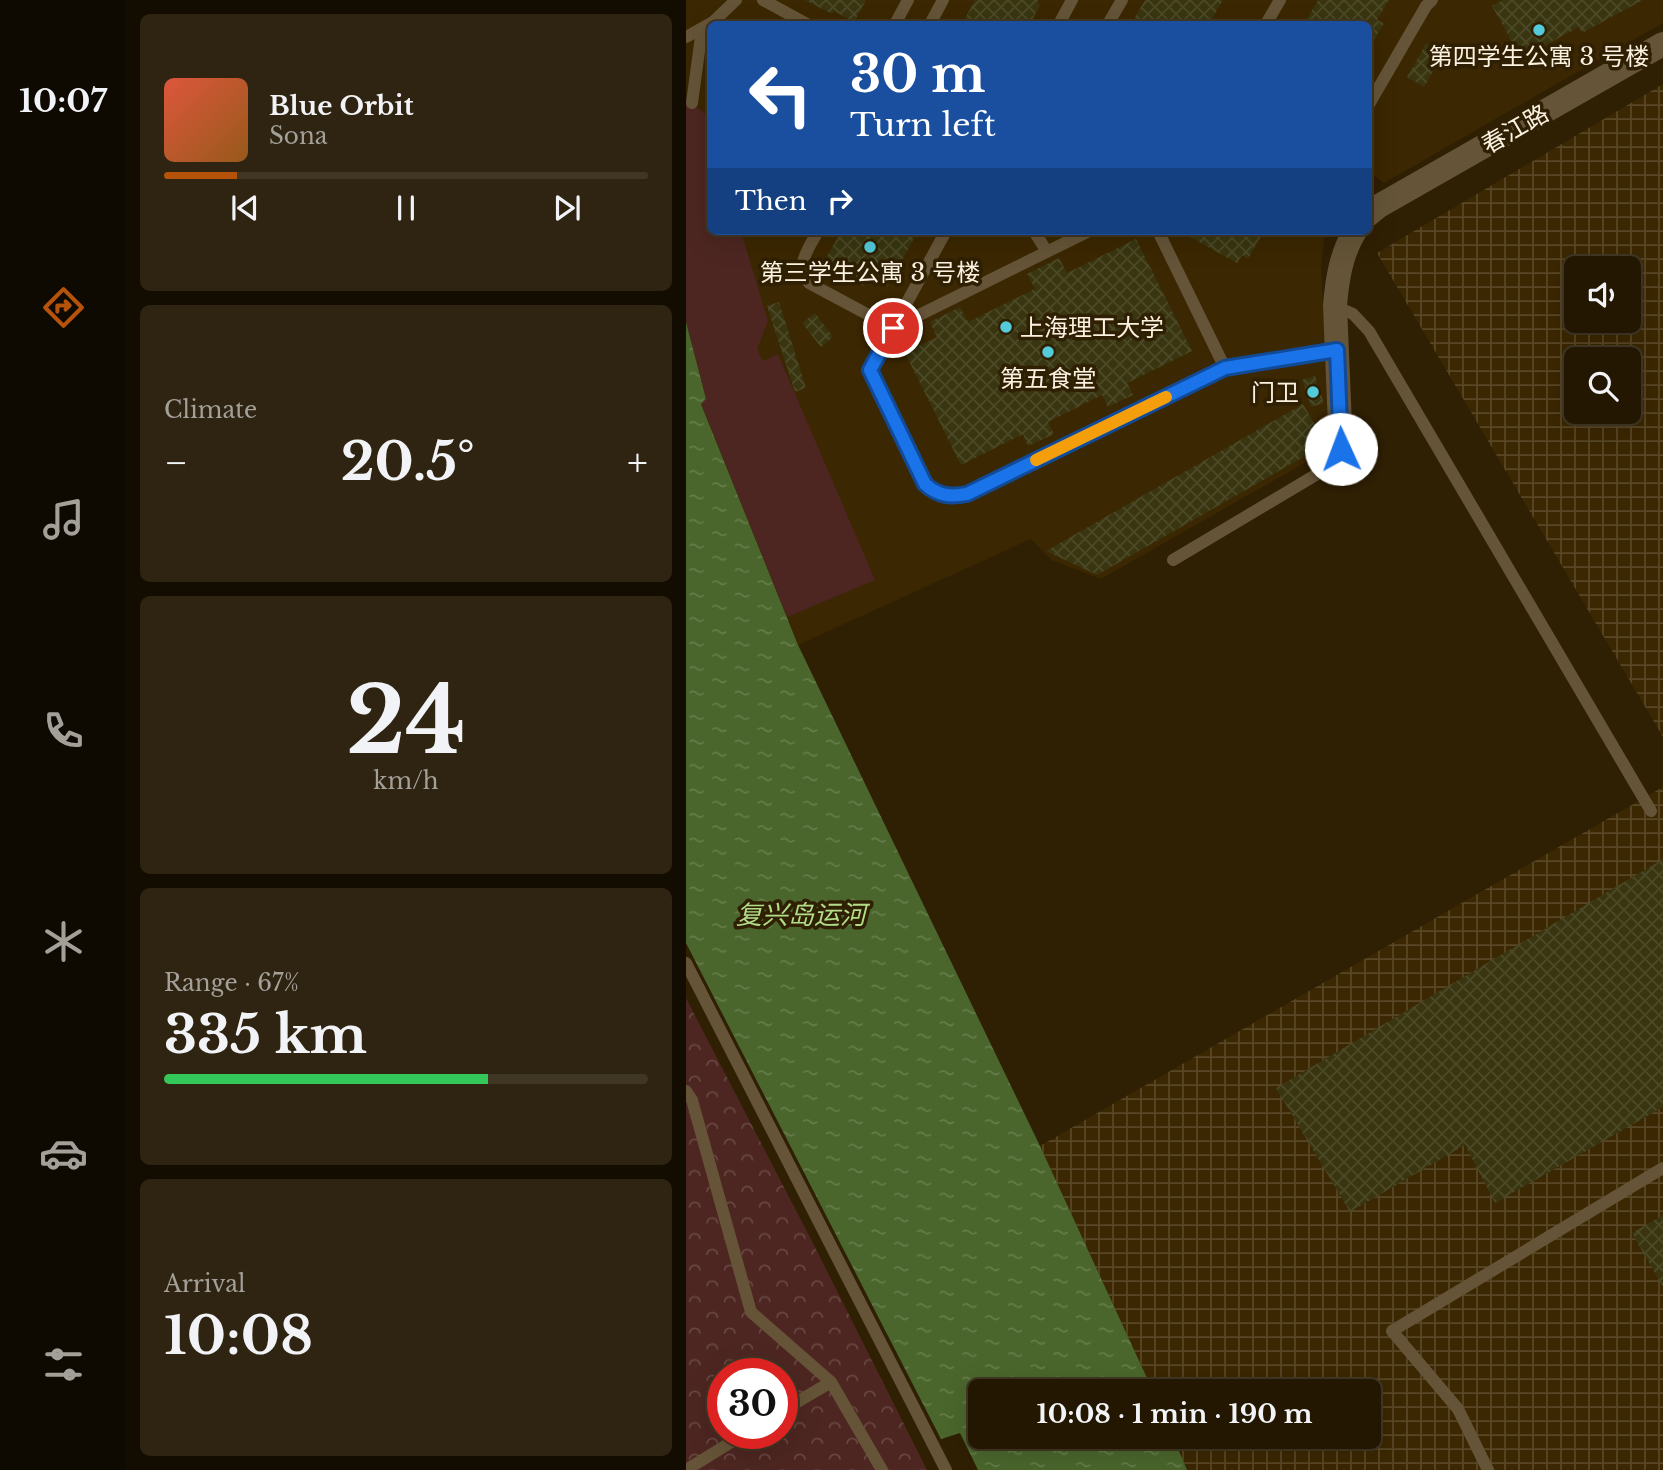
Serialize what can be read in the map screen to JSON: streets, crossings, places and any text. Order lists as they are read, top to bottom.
{
  "streets": {
    "street": ["春江路"]
  },
  "water": ["复兴岛运河"],
  "places": [
    "第四学生公寓 3 号楼",
    "第三学生公寓 3 号楼",
    "上海理工大学",
    "第五食堂",
    "门卫"
  ],
  "page": {
    "tabs": "10:07",
    "turn": ["30 m", "Turn left"],
    "song": ["Blue Orbit", "Sona"],
    "then": "Then",
    "tile": [
      "Climate",
      ["24", "km/h"],
      ["Range · 67%", "335 km"],
      ["Arrival", "10:08"]
    ],
    "heat": ["−", "20.5°", "+"],
    "limit": "30",
    "trip": "10:08 · 1 min · 190 m"
  }
}
